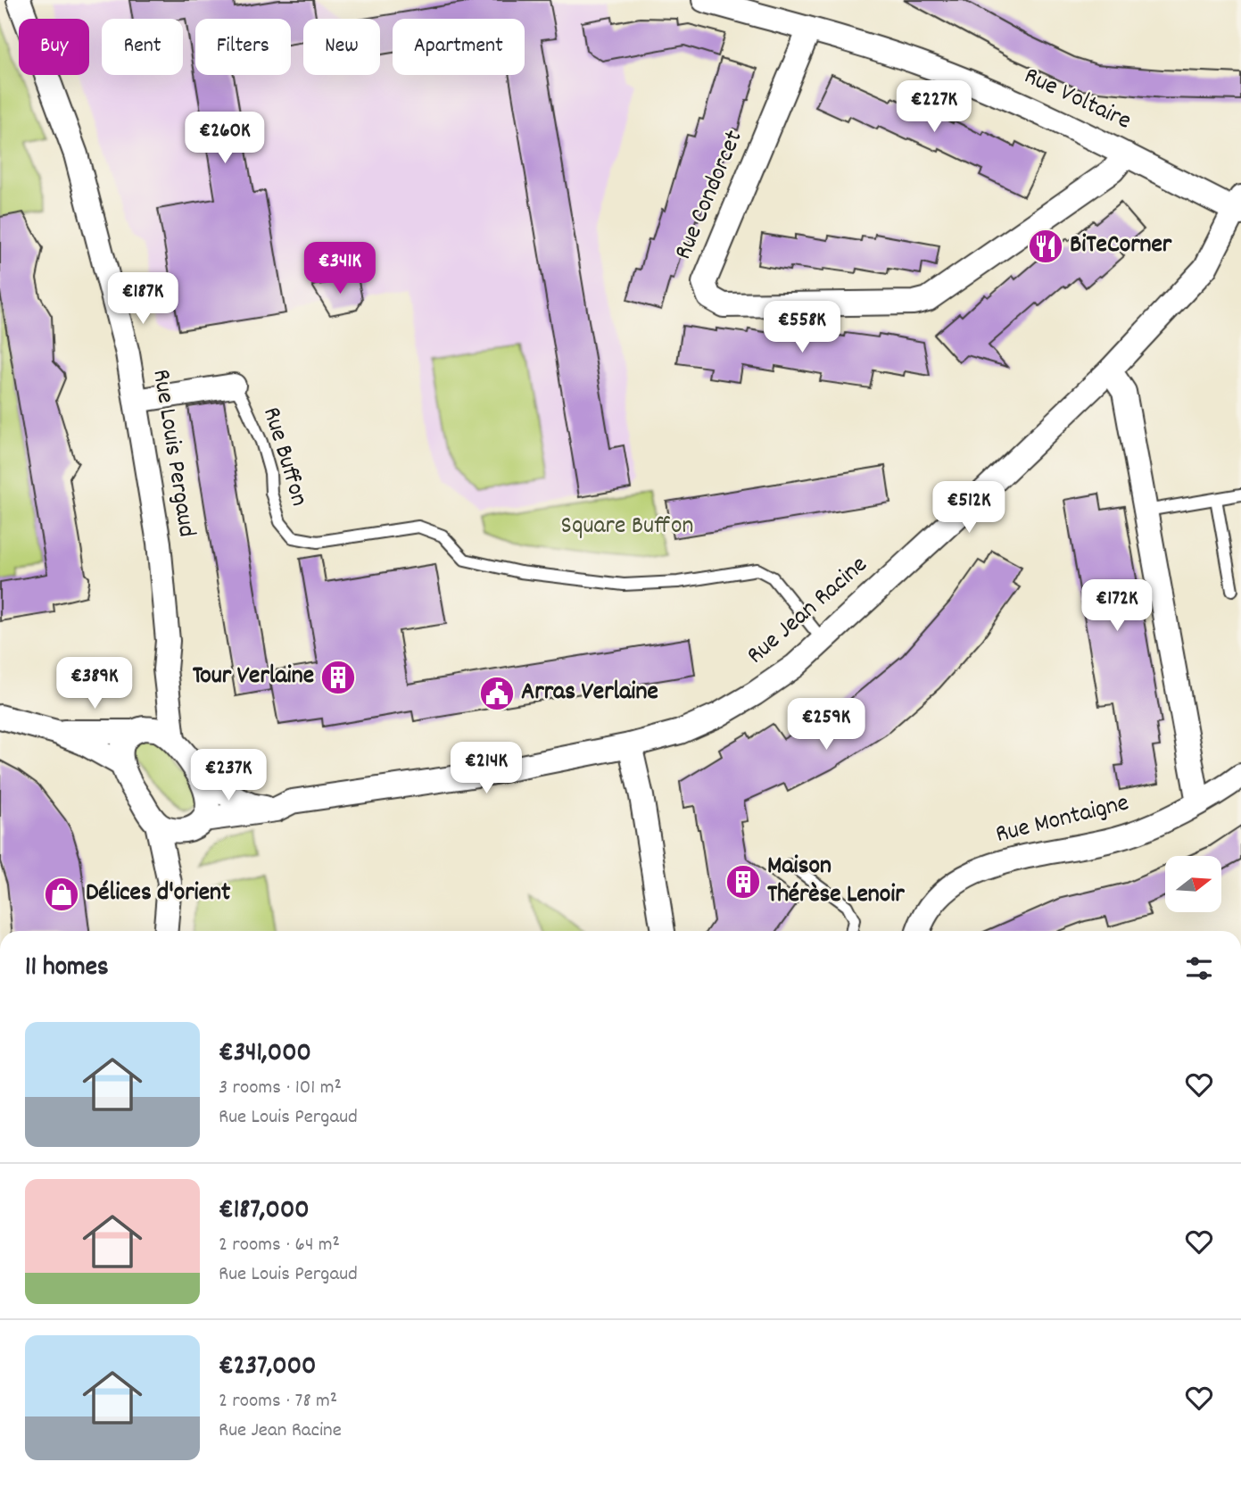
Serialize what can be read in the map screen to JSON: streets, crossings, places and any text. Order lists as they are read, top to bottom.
{
  "streets": {
    "street": [
      "Rue Voltaire",
      "Rue Condorcet",
      "Rue Louis Pergaud",
      "Rue Jean Racine",
      "Rue Montaigne"
    ],
    "lane": ["Rue Buffon"]
  },
  "crossings": [
    ["Rue Voltaire", "Rue Condorcet"],
    ["Rue Voltaire", "Rue Jean Racine"],
    ["Rue Louis Pergaud", "Rue Jean Racine"],
    ["Rue Buffon", "Rue Jean Racine"]
  ],
  "parks": ["Square Buffon"],
  "places": {
    "restaurant": ["BiTeCorner"],
    "building": ["Tour Verlaine", "Maison Thérèse Lenoir"],
    "public building": ["Arras Verlaine"],
    "shop": ["Délices d'orient"]
  },
  "north": "right",
  "page": {
    "chip": [
      "Buy",
      "Rent",
      "Filters",
      "New",
      "Apartment"
    ],
    "price": [
      "€227K",
      "€260K",
      "€341K",
      "€187K",
      "€558K",
      "€512K",
      "€172K",
      "€389K",
      "€259K",
      "€214K",
      "€237K"
    ],
    "heading": "11 homes",
    "list": [
      {
        "name": "€341,000",
        "note": "3 rooms · 101 m² · Rue Louis Pergaud"
      },
      {
        "name": "€187,000",
        "note": "2 rooms · 64 m² · Rue Louis Pergaud"
      },
      {
        "name": "€237,000",
        "note": "2 rooms · 78 m² · Rue Jean Racine"
      }
    ]
  }
}
